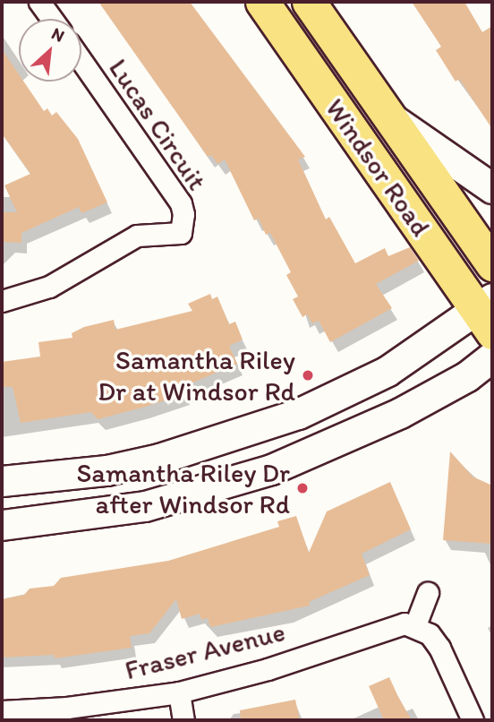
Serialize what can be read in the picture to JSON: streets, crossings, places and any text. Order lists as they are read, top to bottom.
{
  "streets": {
    "main road": ["Windsor Road"],
    "street": ["Lucas Circuit", "Fraser Avenue"]
  },
  "places": ["Samantha Riley Dr at Windsor Rd", "Samantha Riley Dr after Windsor Rd"],
  "north": "top right"
}
